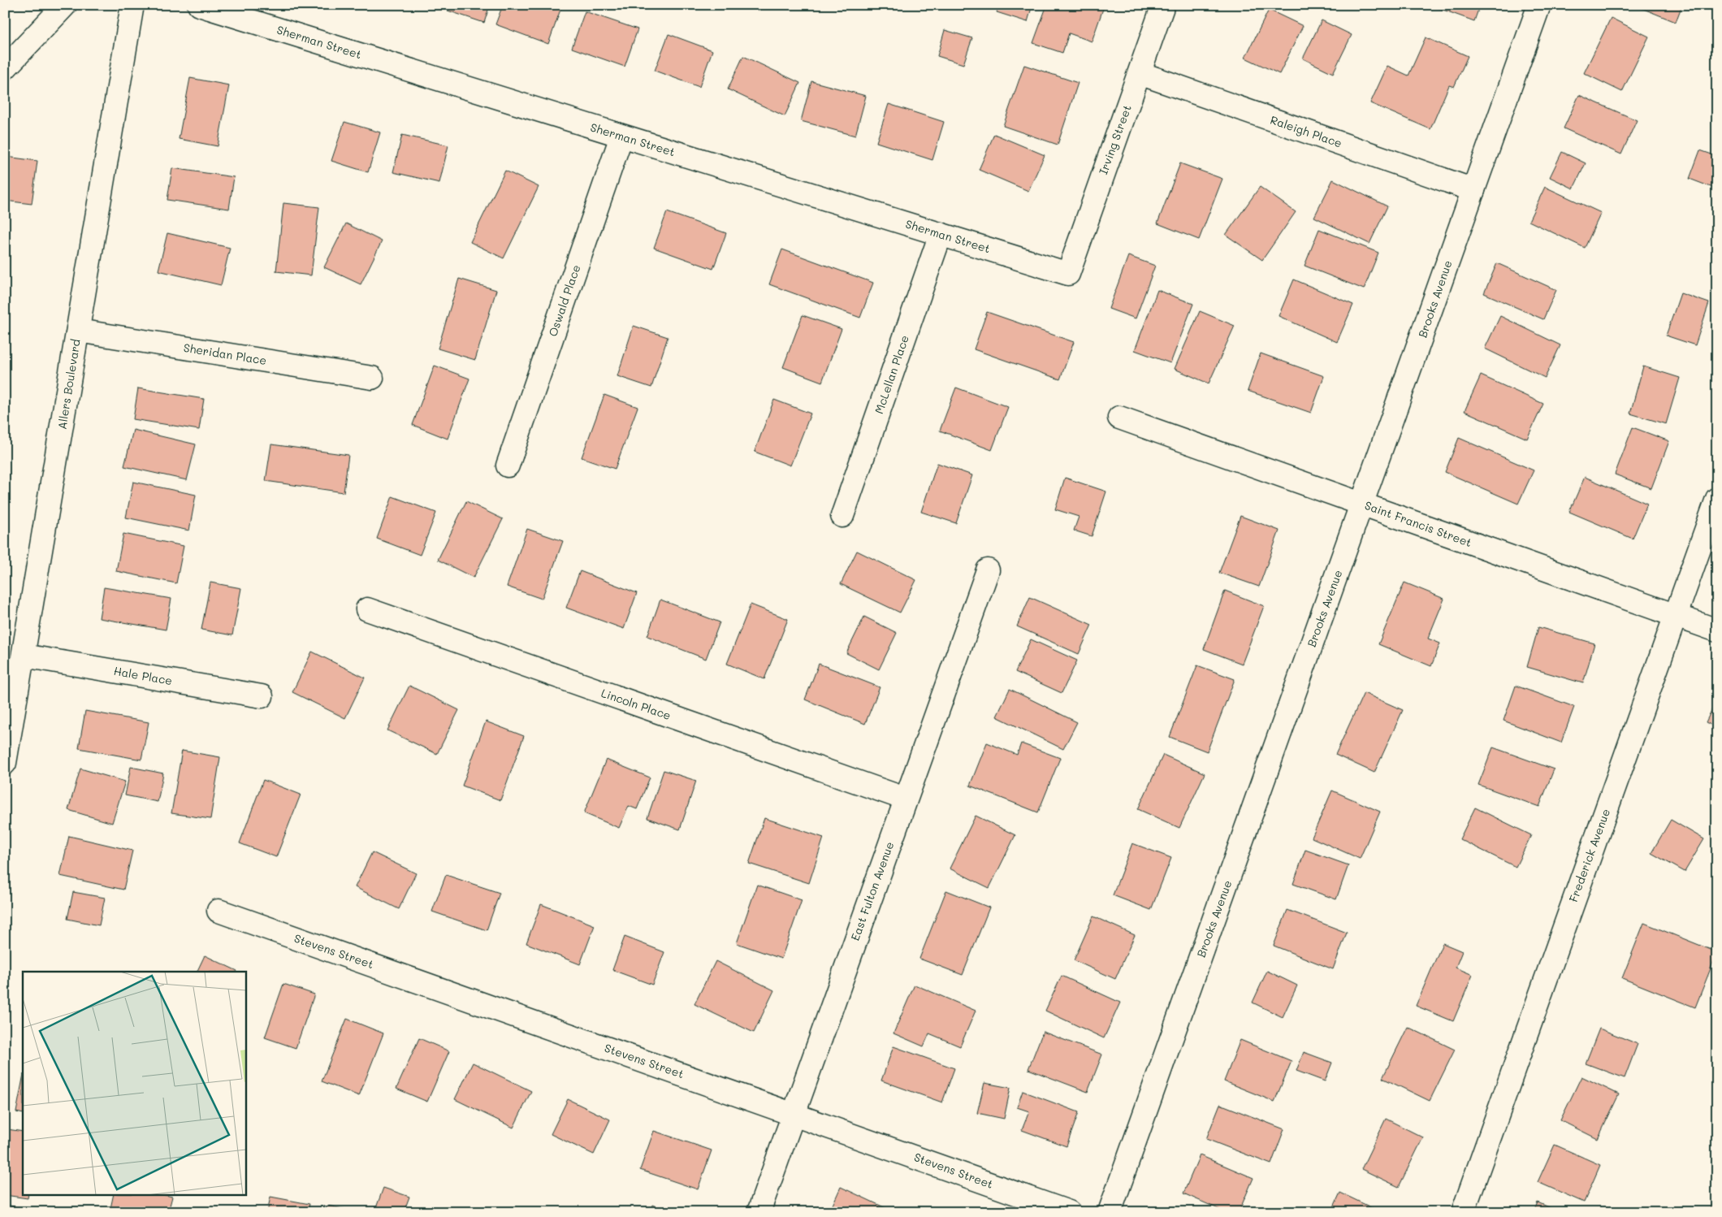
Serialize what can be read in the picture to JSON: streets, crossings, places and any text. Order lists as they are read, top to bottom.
{
  "streets": {
    "street": [
      "Sherman Street",
      "Raleigh Place",
      "Irving Street",
      "Brooks Avenue",
      "Oswald Place",
      "Sheridan Place",
      "McLellan Place",
      "Allers Boulevard",
      "Saint Francis Street",
      "Hale Place",
      "Lincoln Place",
      "Frederick Avenue",
      "East Fulton Avenue",
      "Stevens Street"
    ]
  },
  "crossings": [
    ["Sherman Street", "Irving Street"],
    ["Sherman Street", "Oswald Place"],
    ["Sherman Street", "McLellan Place"],
    ["Raleigh Place", "Irving Street"],
    ["Raleigh Place", "Brooks Avenue"],
    ["Brooks Avenue", "Saint Francis Street"],
    ["Sheridan Place", "Allers Boulevard"],
    ["Allers Boulevard", "Hale Place"],
    ["Saint Francis Street", "Frederick Avenue"],
    ["Lincoln Place", "East Fulton Avenue"],
    ["East Fulton Avenue", "Stevens Street"]
  ]
}
